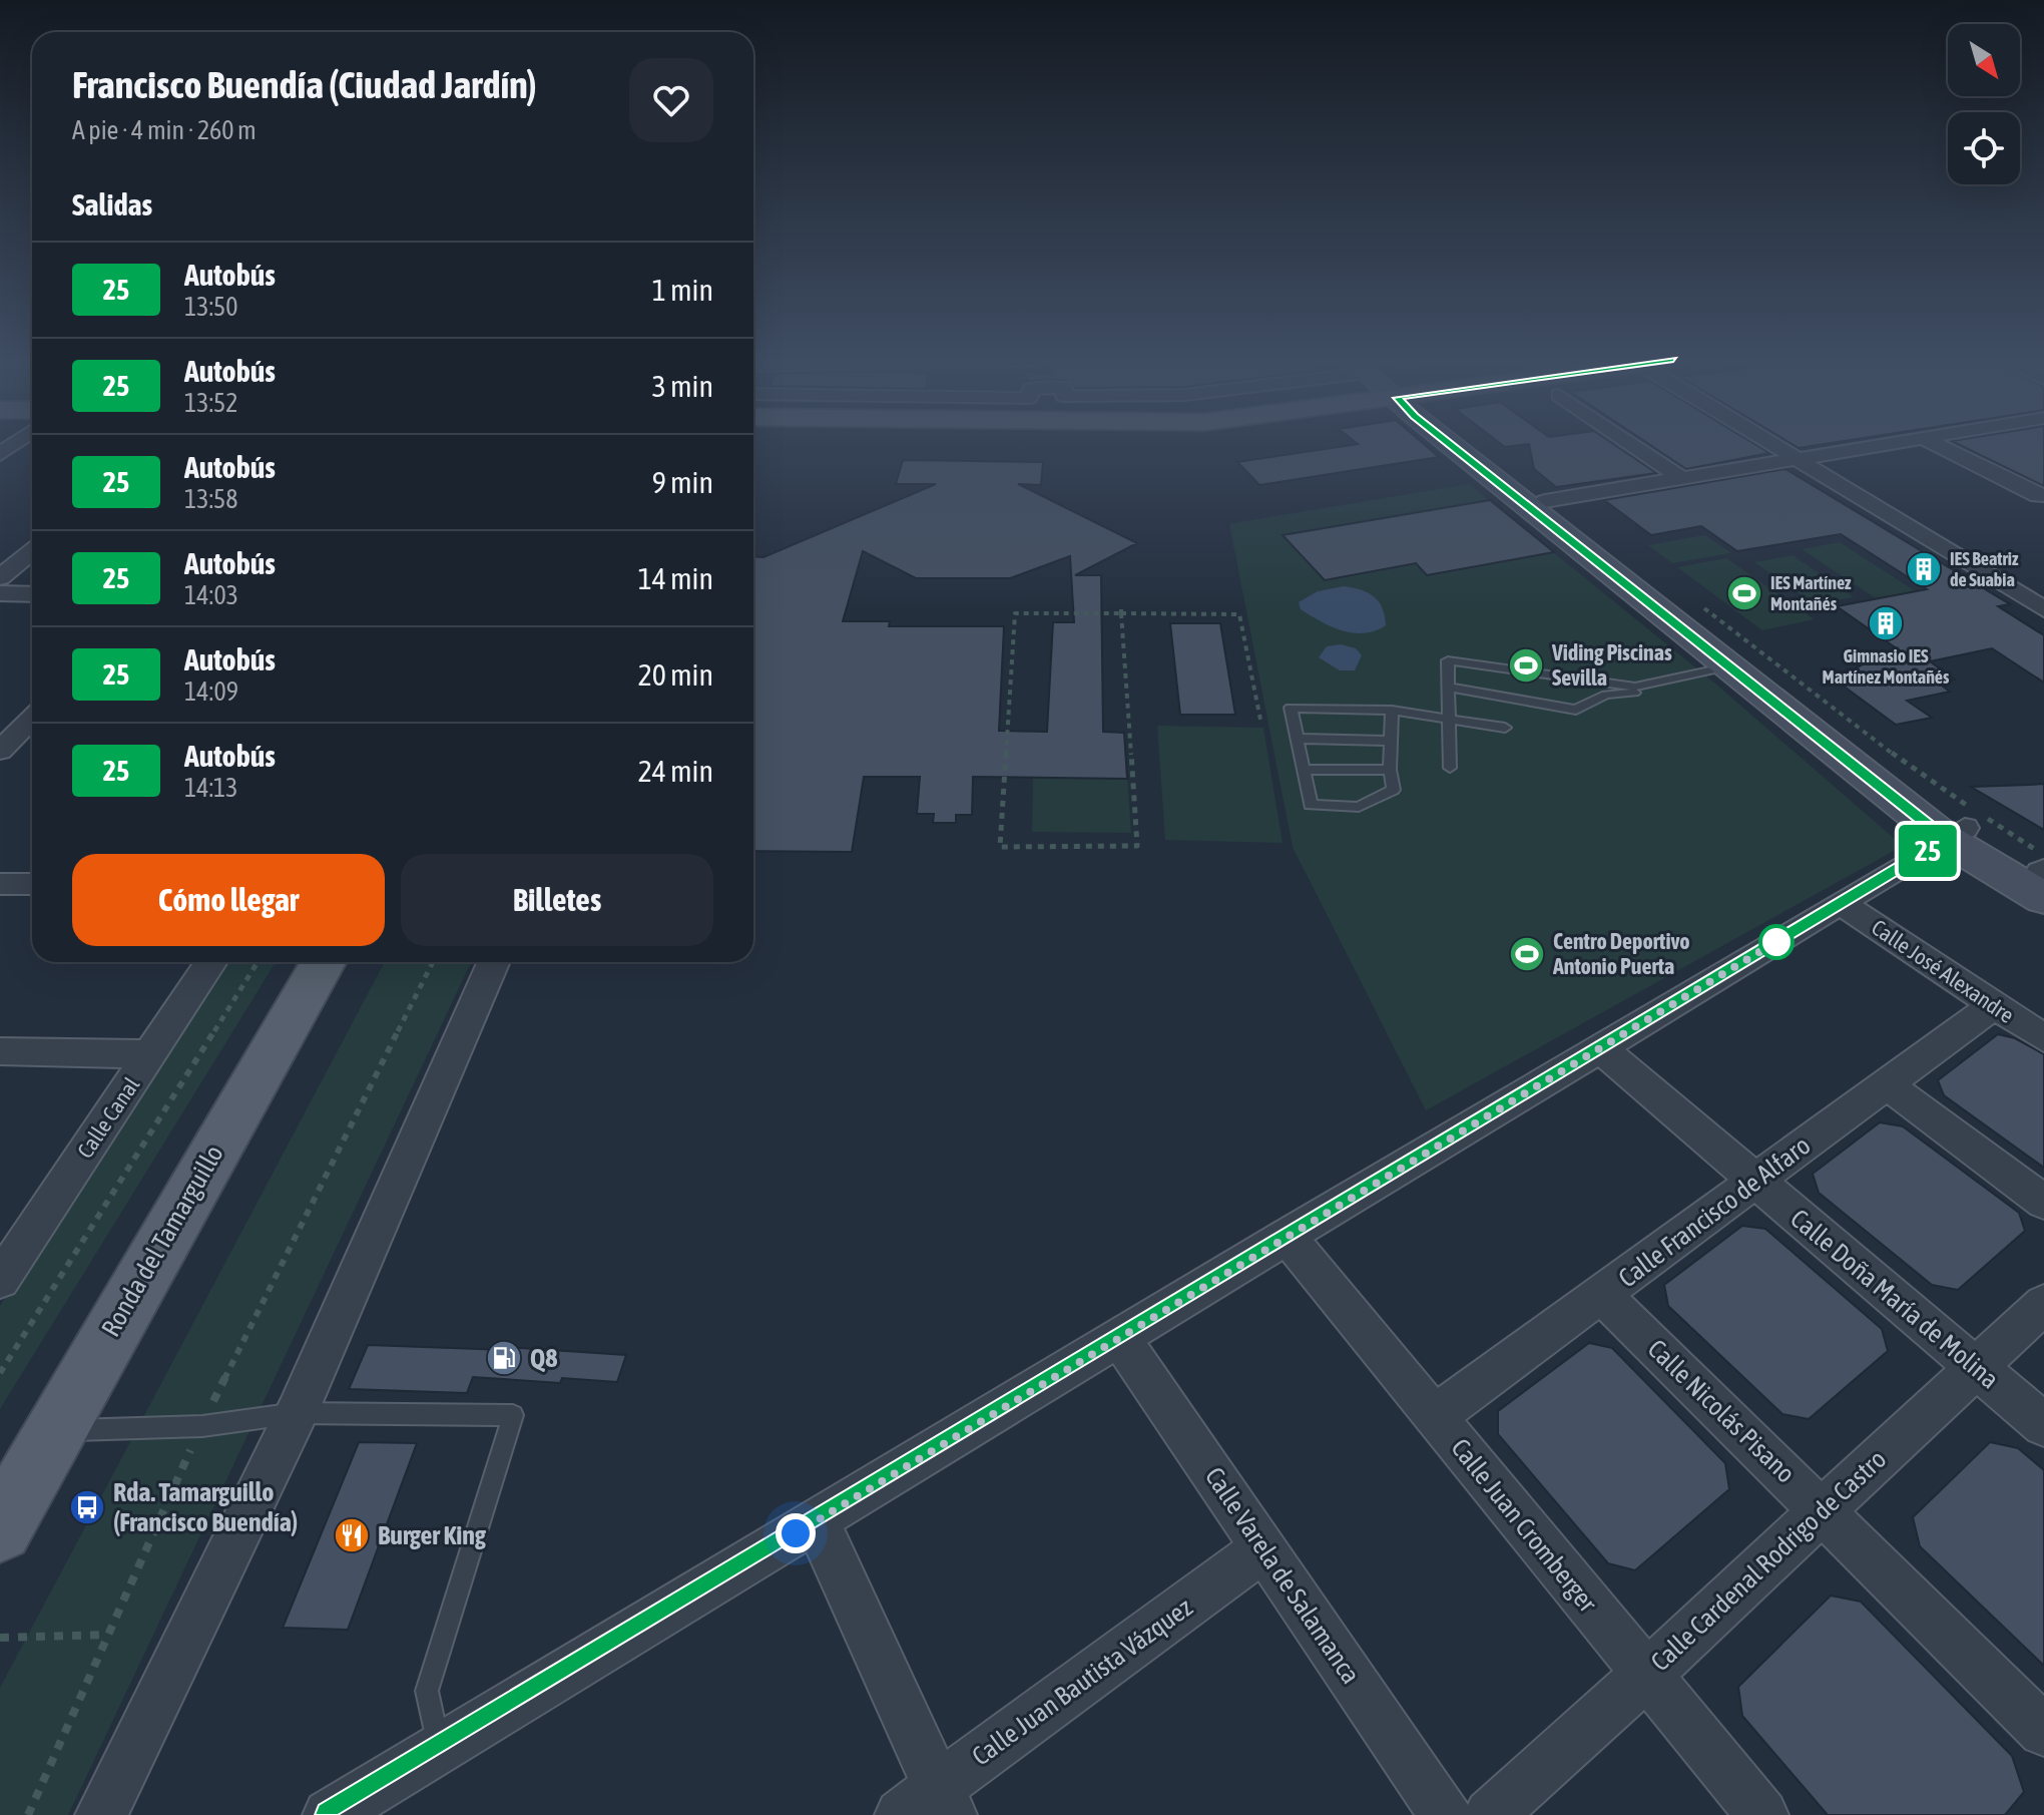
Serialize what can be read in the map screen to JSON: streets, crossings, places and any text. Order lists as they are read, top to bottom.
{
  "streets": {
    "main road": ["Ronda del Tamarguillo"],
    "street": [
      "Calle José Alexandre",
      "Calle Canal",
      "Calle Francisco de Alfaro",
      "Calle Doña María de Molina",
      "Calle Nicolás Pisano",
      "Calle Juan Cromberger",
      "Calle Cardenal Rodrigo de Castro",
      "Calle Varela de Salamanca",
      "Calle Juan Bautista Vázquez"
    ]
  },
  "crossings": [
    ["Calle José Alexandre", "Calle Francisco de Alfaro"],
    ["Calle Francisco de Alfaro", "Calle Doña María de Molina"],
    ["Calle Francisco de Alfaro", "Calle Nicolás Pisano"],
    ["Calle Francisco de Alfaro", "Calle Juan Cromberger"],
    ["Calle Doña María de Molina", "Calle Cardenal Rodrigo de Castro"],
    ["Calle Nicolás Pisano", "Calle Cardenal Rodrigo de Castro"],
    ["Calle Juan Cromberger", "Calle Cardenal Rodrigo de Castro"],
    ["Calle Varela de Salamanca", "Calle Juan Bautista Vázquez"]
  ],
  "places": {
    "building": ["IES Beatriz de Suabia", "Gimnasio IES Martínez Montañés"],
    "sports": ["IES Martínez Montañés", "Viding Piscinas Sevilla", "Centro Deportivo Antonio Puerta"],
    "fuel station": ["Q8"],
    "bus stop": ["Rda. Tamarguillo (Francisco Buendía)"],
    "restaurant": ["Burger King"]
  },
  "lines": ["bus line 25"],
  "north": "bottom right",
  "page": {
    "on_map": "25",
    "heading": [
      ["Francisco Buendía (Ciudad Jardín)", "A pie · 4 min · 260 m"],
      "Salidas"
    ],
    "list": [
      {
        "mark": "25",
        "name": "Autobús",
        "note": "13:50",
        "value": "1 min"
      },
      {
        "mark": "25",
        "name": "Autobús",
        "note": "13:52",
        "value": "3 min"
      },
      {
        "mark": "25",
        "name": "Autobús",
        "note": "13:58",
        "value": "9 min"
      },
      {
        "mark": "25",
        "name": "Autobús",
        "note": "14:03",
        "value": "14 min"
      },
      {
        "mark": "25",
        "name": "Autobús",
        "note": "14:09",
        "value": "20 min"
      },
      {
        "mark": "25",
        "name": "Autobús",
        "note": "14:13",
        "value": "24 min"
      }
    ],
    "buttons": ["Cómo llegar", "Billetes"]
  }
}
